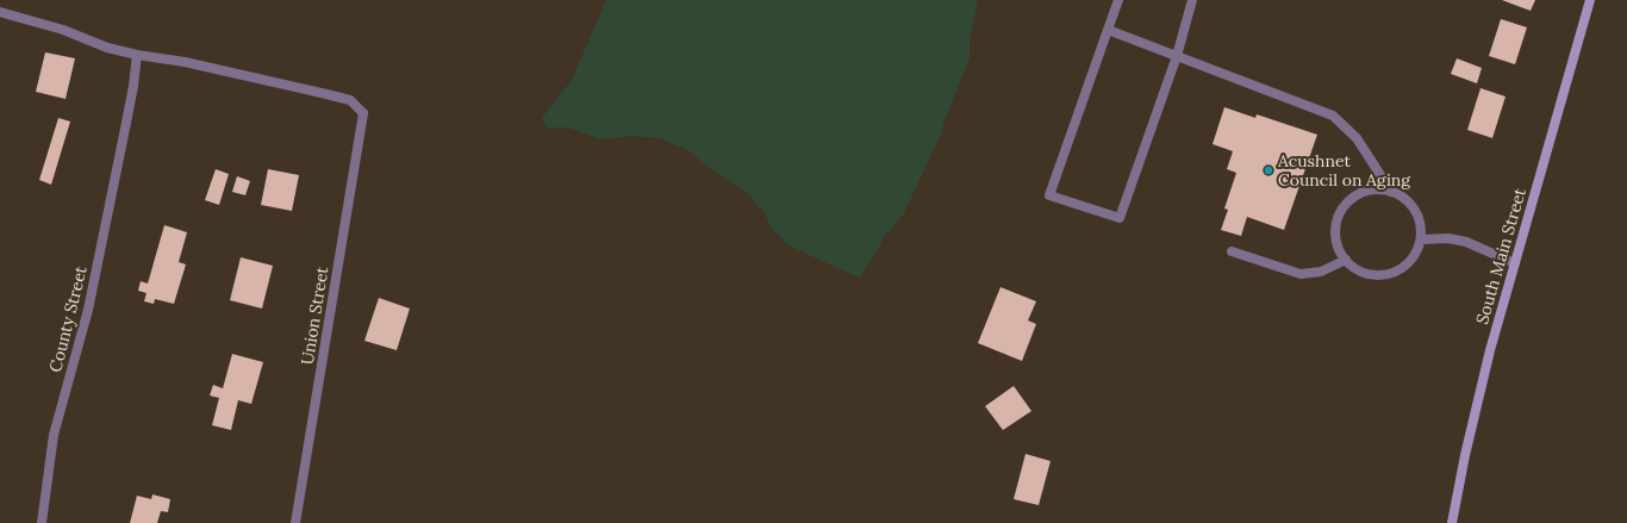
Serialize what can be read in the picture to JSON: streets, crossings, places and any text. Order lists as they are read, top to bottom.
{
  "streets": {
    "main road": ["South Main Street"],
    "street": ["Union Street", "County Street"]
  },
  "crossings": [
    ["Union Street", "County Street"]
  ],
  "places": ["Acushnet Council on Aging"]
}
